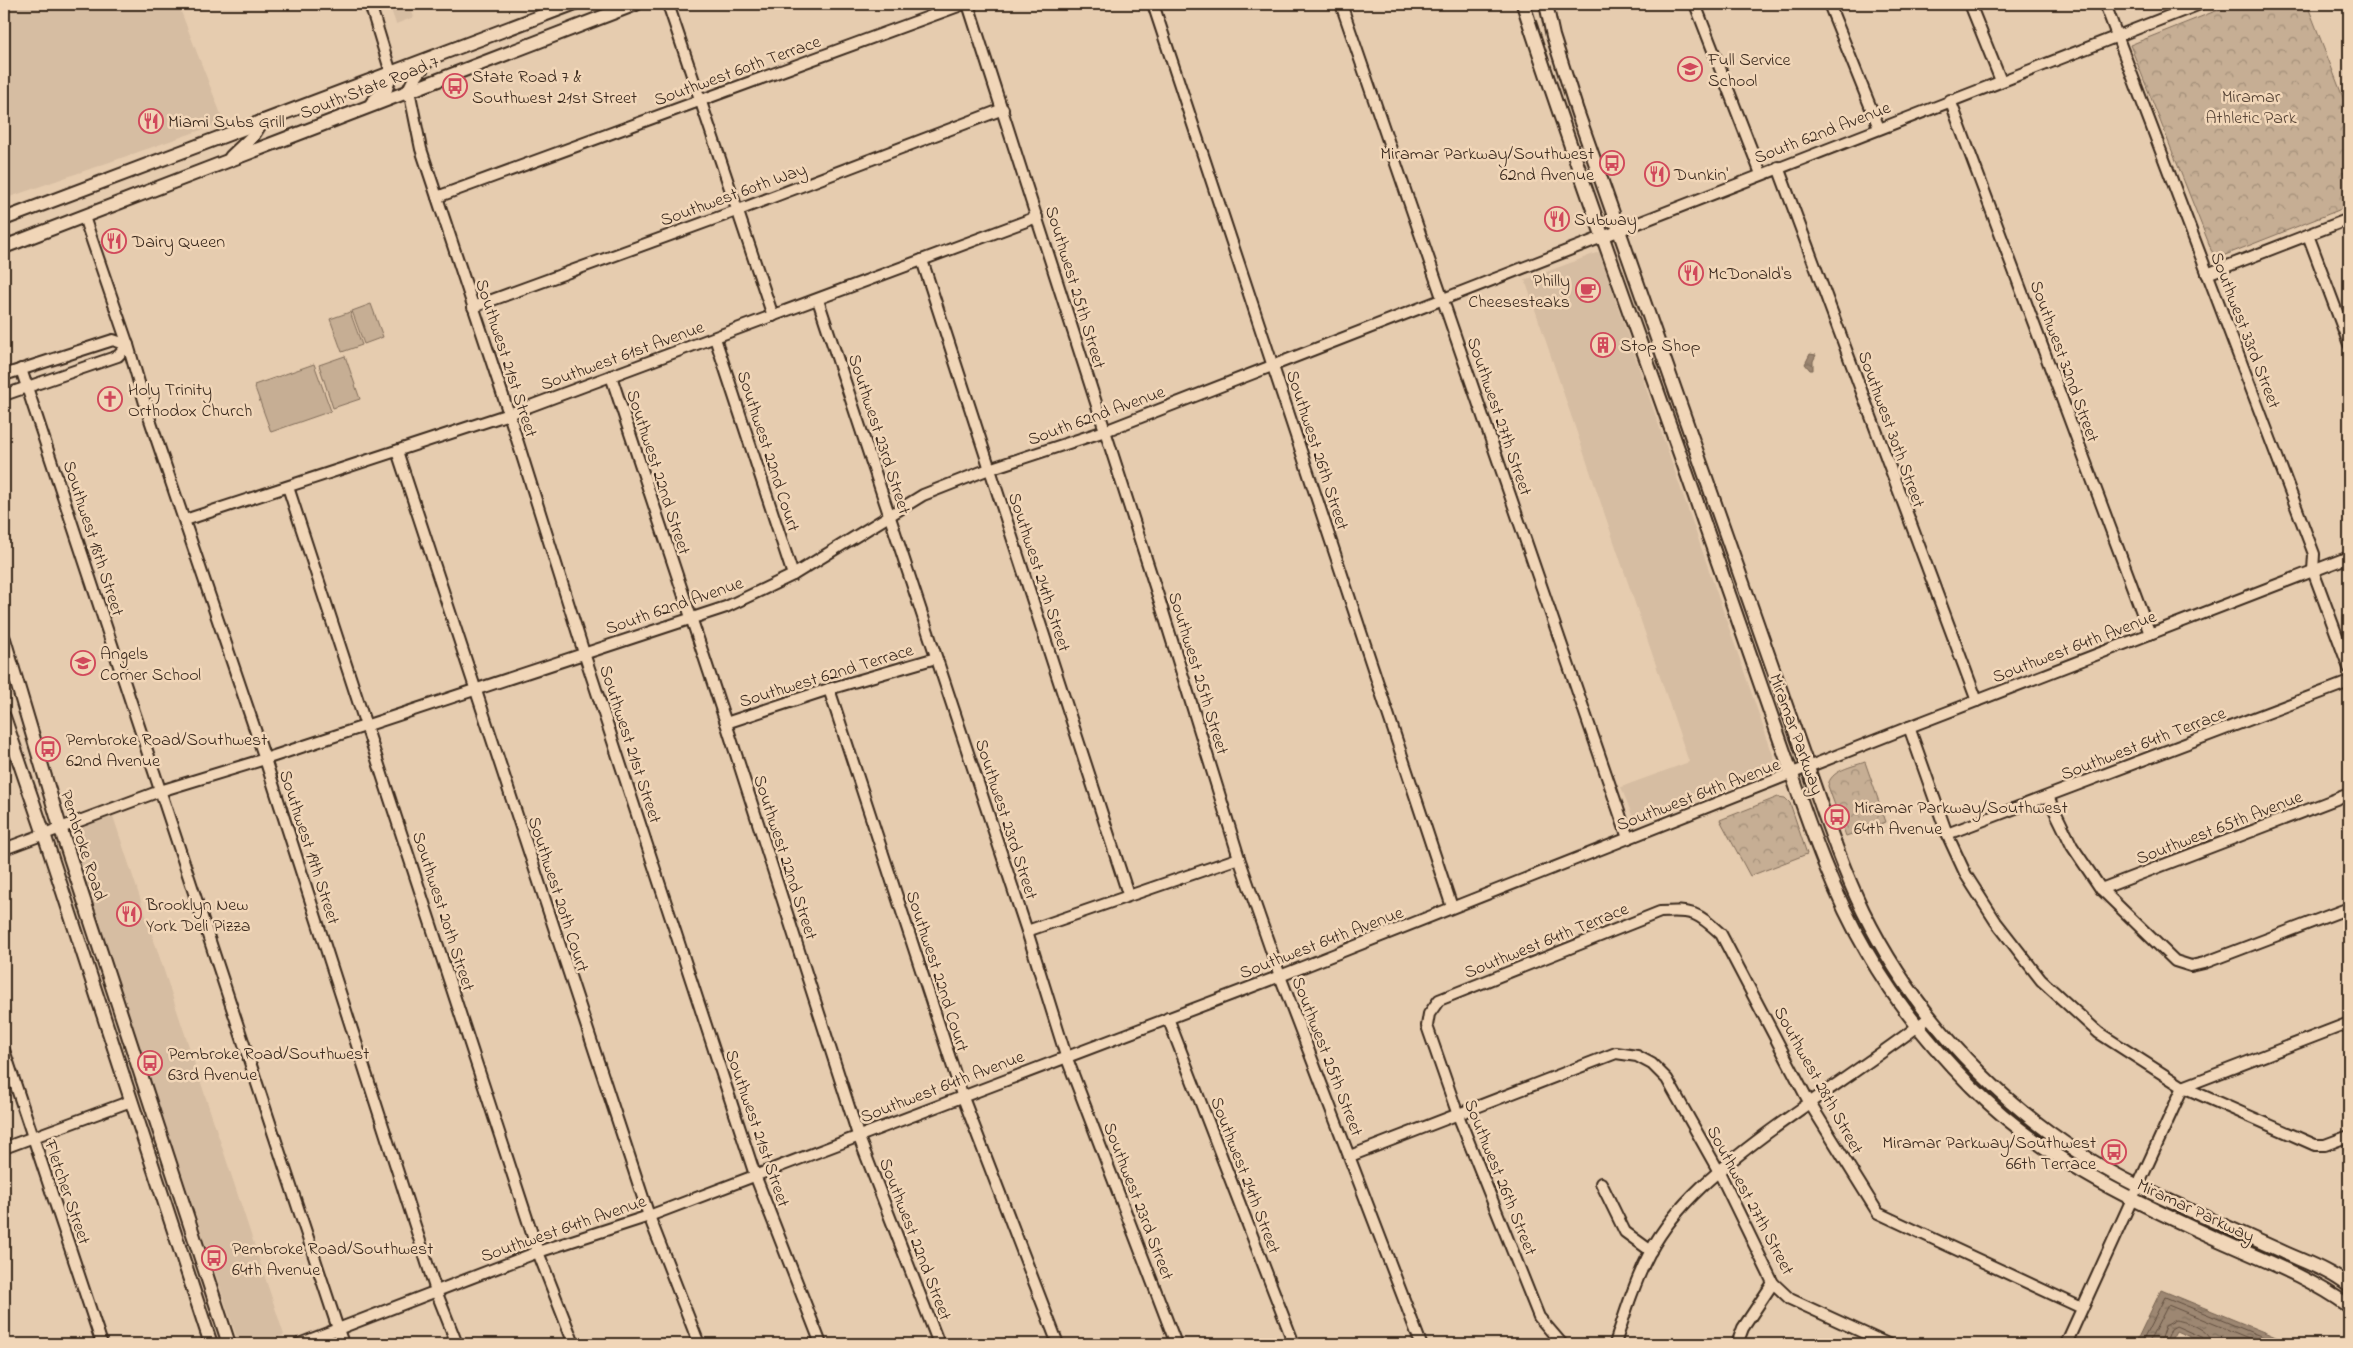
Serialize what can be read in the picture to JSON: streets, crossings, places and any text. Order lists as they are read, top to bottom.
{
  "streets": {
    "main road": ["South State Road 7", "Miramar Parkway", "Pembroke Road"],
    "street": [
      "Southwest 60th Terrace",
      "South 62nd Avenue",
      "Southwest 60th Way",
      "Southwest 25th Street",
      "Southwest 33rd Street",
      "Southwest 61st Avenue",
      "Southwest 21st Street",
      "Southwest 32nd Street",
      "Southwest 27th Street",
      "Southwest 30th Street",
      "Southwest 23rd Street",
      "Southwest 26th Street",
      "Southwest 22nd Court",
      "Southwest 22nd Street",
      "Southwest 18th Street",
      "Southwest 24th Street",
      "Southwest 64th Avenue",
      "Southwest 62nd Terrace",
      "Southwest 64th Terrace",
      "Southwest 65th Avenue",
      "Southwest 19th Street",
      "Southwest 20th Court",
      "Southwest 20th Street",
      "Southwest 28th Street",
      "Fletcher Street"
    ]
  },
  "crossings": [
    ["Southwest 60th Terrace", "Southwest 21st Street"],
    ["South State Road 7", "Southwest 21st Street"],
    ["South State Road 7", "Southwest 19th Street"],
    ["South 62nd Avenue", "Southwest 25th Street"],
    ["South 62nd Avenue", "Southwest 33rd Street"],
    ["South 62nd Avenue", "Southwest 21st Street"],
    ["South 62nd Avenue", "Southwest 32nd Street"],
    ["South 62nd Avenue", "Southwest 27th Street"],
    ["South 62nd Avenue", "Southwest 30th Street"],
    ["South 62nd Avenue", "Southwest 23rd Street"],
    ["South 62nd Avenue", "Southwest 26th Street"],
    ["South 62nd Avenue", "Southwest 22nd Court"],
    ["South 62nd Avenue", "Southwest 22nd Street"],
    ["South 62nd Avenue", "Southwest 18th Street"],
    ["South 62nd Avenue", "Southwest 24th Street"],
    ["South 62nd Avenue", "Miramar Parkway"],
    ["South 62nd Avenue", "Pembroke Road"],
    ["South 62nd Avenue", "Southwest 19th Street"],
    ["South 62nd Avenue", "Southwest 20th Court"],
    ["South 62nd Avenue", "Southwest 20th Street"],
    ["Southwest 60th Way", "Southwest 25th Street"],
    ["Southwest 60th Way", "Southwest 21st Street"],
    ["Southwest 25th Street", "Southwest 61st Avenue"],
    ["Southwest 25th Street", "Southwest 64th Avenue"],
    ["Southwest 33rd Street", "Southwest 64th Avenue"],
    ["Southwest 61st Avenue", "Southwest 21st Street"],
    ["Southwest 61st Avenue", "Southwest 23rd Street"],
    ["Southwest 61st Avenue", "Southwest 22nd Court"],
    ["Southwest 61st Avenue", "Southwest 22nd Street"],
    ["Southwest 61st Avenue", "Southwest 24th Street"],
    ["Southwest 61st Avenue", "Southwest 19th Street"],
    ["Southwest 61st Avenue", "Southwest 20th Court"],
    ["Southwest 61st Avenue", "Southwest 20th Street"],
    ["Southwest 21st Street", "Southwest 64th Avenue"],
    ["Southwest 32nd Street", "Southwest 64th Avenue"],
    ["Southwest 27th Street", "Southwest 26th Street"],
    ["Southwest 27th Street", "Southwest 64th Avenue"],
    ["Southwest 30th Street", "Southwest 64th Avenue"],
    ["Southwest 23rd Street", "Southwest 64th Avenue"],
    ["Southwest 23rd Street", "Southwest 62nd Terrace"],
    ["Southwest 26th Street", "Southwest 64th Avenue"],
    ["Southwest 26th Street", "Southwest 64th Terrace"],
    ["Southwest 22nd Court", "Southwest 64th Avenue"],
    ["Southwest 22nd Court", "Southwest 62nd Terrace"],
    ["Southwest 22nd Street", "Southwest 64th Avenue"],
    ["Southwest 22nd Street", "Southwest 62nd Terrace"],
    ["Southwest 18th Street", "Southwest 64th Avenue"],
    ["Southwest 24th Street", "Southwest 64th Avenue"],
    ["Southwest 64th Avenue", "Miramar Parkway"],
    ["Southwest 64th Avenue", "Southwest 19th Street"],
    ["Southwest 64th Avenue", "Southwest 20th Court"],
    ["Southwest 64th Avenue", "Southwest 20th Street"],
    ["Southwest 64th Terrace", "Southwest 28th Street"]
  ],
  "parks": ["Miramar Athletic Park"],
  "places": {
    "school or university": ["Full Service School", "Angels Corner School"],
    "bus stop": [
      "State Road 7 & Southwest 21st Street",
      "Miramar Parkway/Southwest 62nd Avenue",
      "Pembroke Road/Southwest 62nd Avenue",
      "Miramar Parkway/Southwest 64th Avenue",
      "Pembroke Road/Southwest 63rd Avenue",
      "Miramar Parkway/Southwest 66th Terrace",
      "Pembroke Road/Southwest 64th Avenue"
    ],
    "restaurant": [
      "Miami Subs Grill",
      "Dunkin'",
      "Subway",
      "Dairy Queen",
      "McDonald's",
      "Brooklyn New York Deli Pizza"
    ],
    "cafe": ["Philly Cheesesteaks"],
    "building": ["Stop Shop"],
    "church": ["Holy Trinity Orthodox Church"]
  }
}
